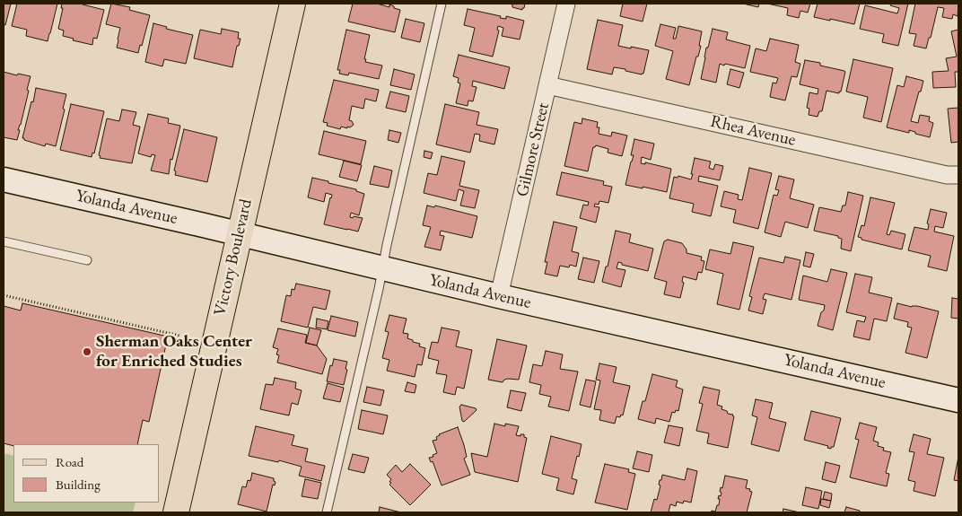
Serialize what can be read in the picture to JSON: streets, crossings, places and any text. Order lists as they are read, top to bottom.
{
  "streets": {
    "main road": ["Victory Boulevard"],
    "street": ["Rhea Avenue", "Gilmore Street", "Yolanda Avenue"]
  },
  "crossings": [
    ["Rhea Avenue", "Gilmore Street"],
    ["Gilmore Street", "Yolanda Avenue"],
    ["Yolanda Avenue", "Victory Boulevard"]
  ],
  "places": ["Sherman Oaks Center for Enriched Studies"],
  "legend": ["Road", "Building"]
}
